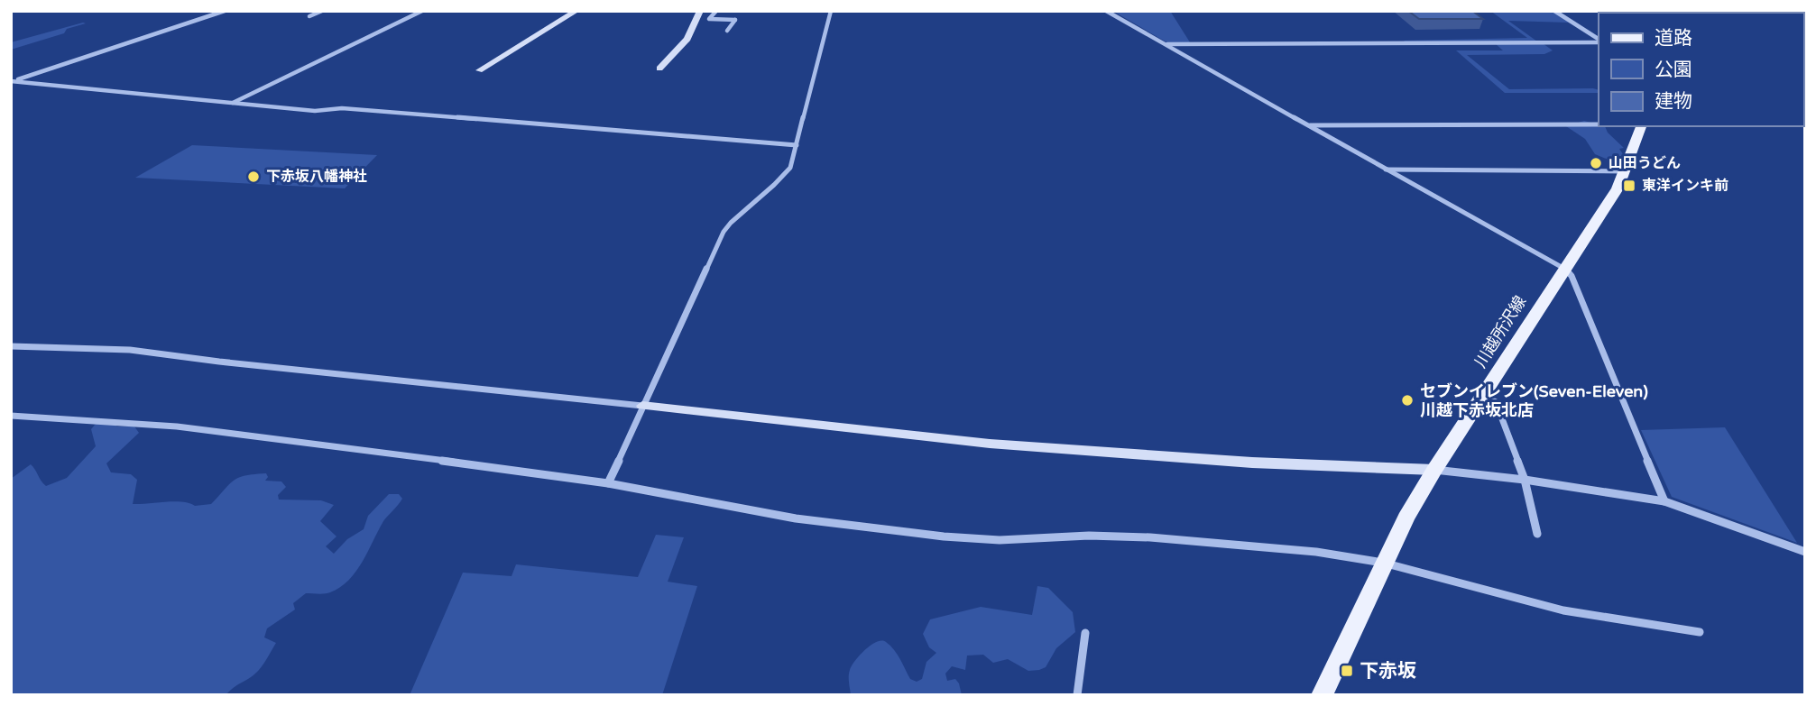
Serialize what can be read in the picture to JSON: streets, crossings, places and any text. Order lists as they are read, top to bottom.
{
  "streets": {
    "main road": ["川越所沢線"]
  },
  "places": {
    "other": ["山田うどん", "下赤坂八幡神社", "セブンイレブン(Seven-Eleven) 川越下赤坂北店"],
    "transit": ["東洋インキ前", "下赤坂"]
  },
  "legend": ["道路", "公園", "建物"]
}
